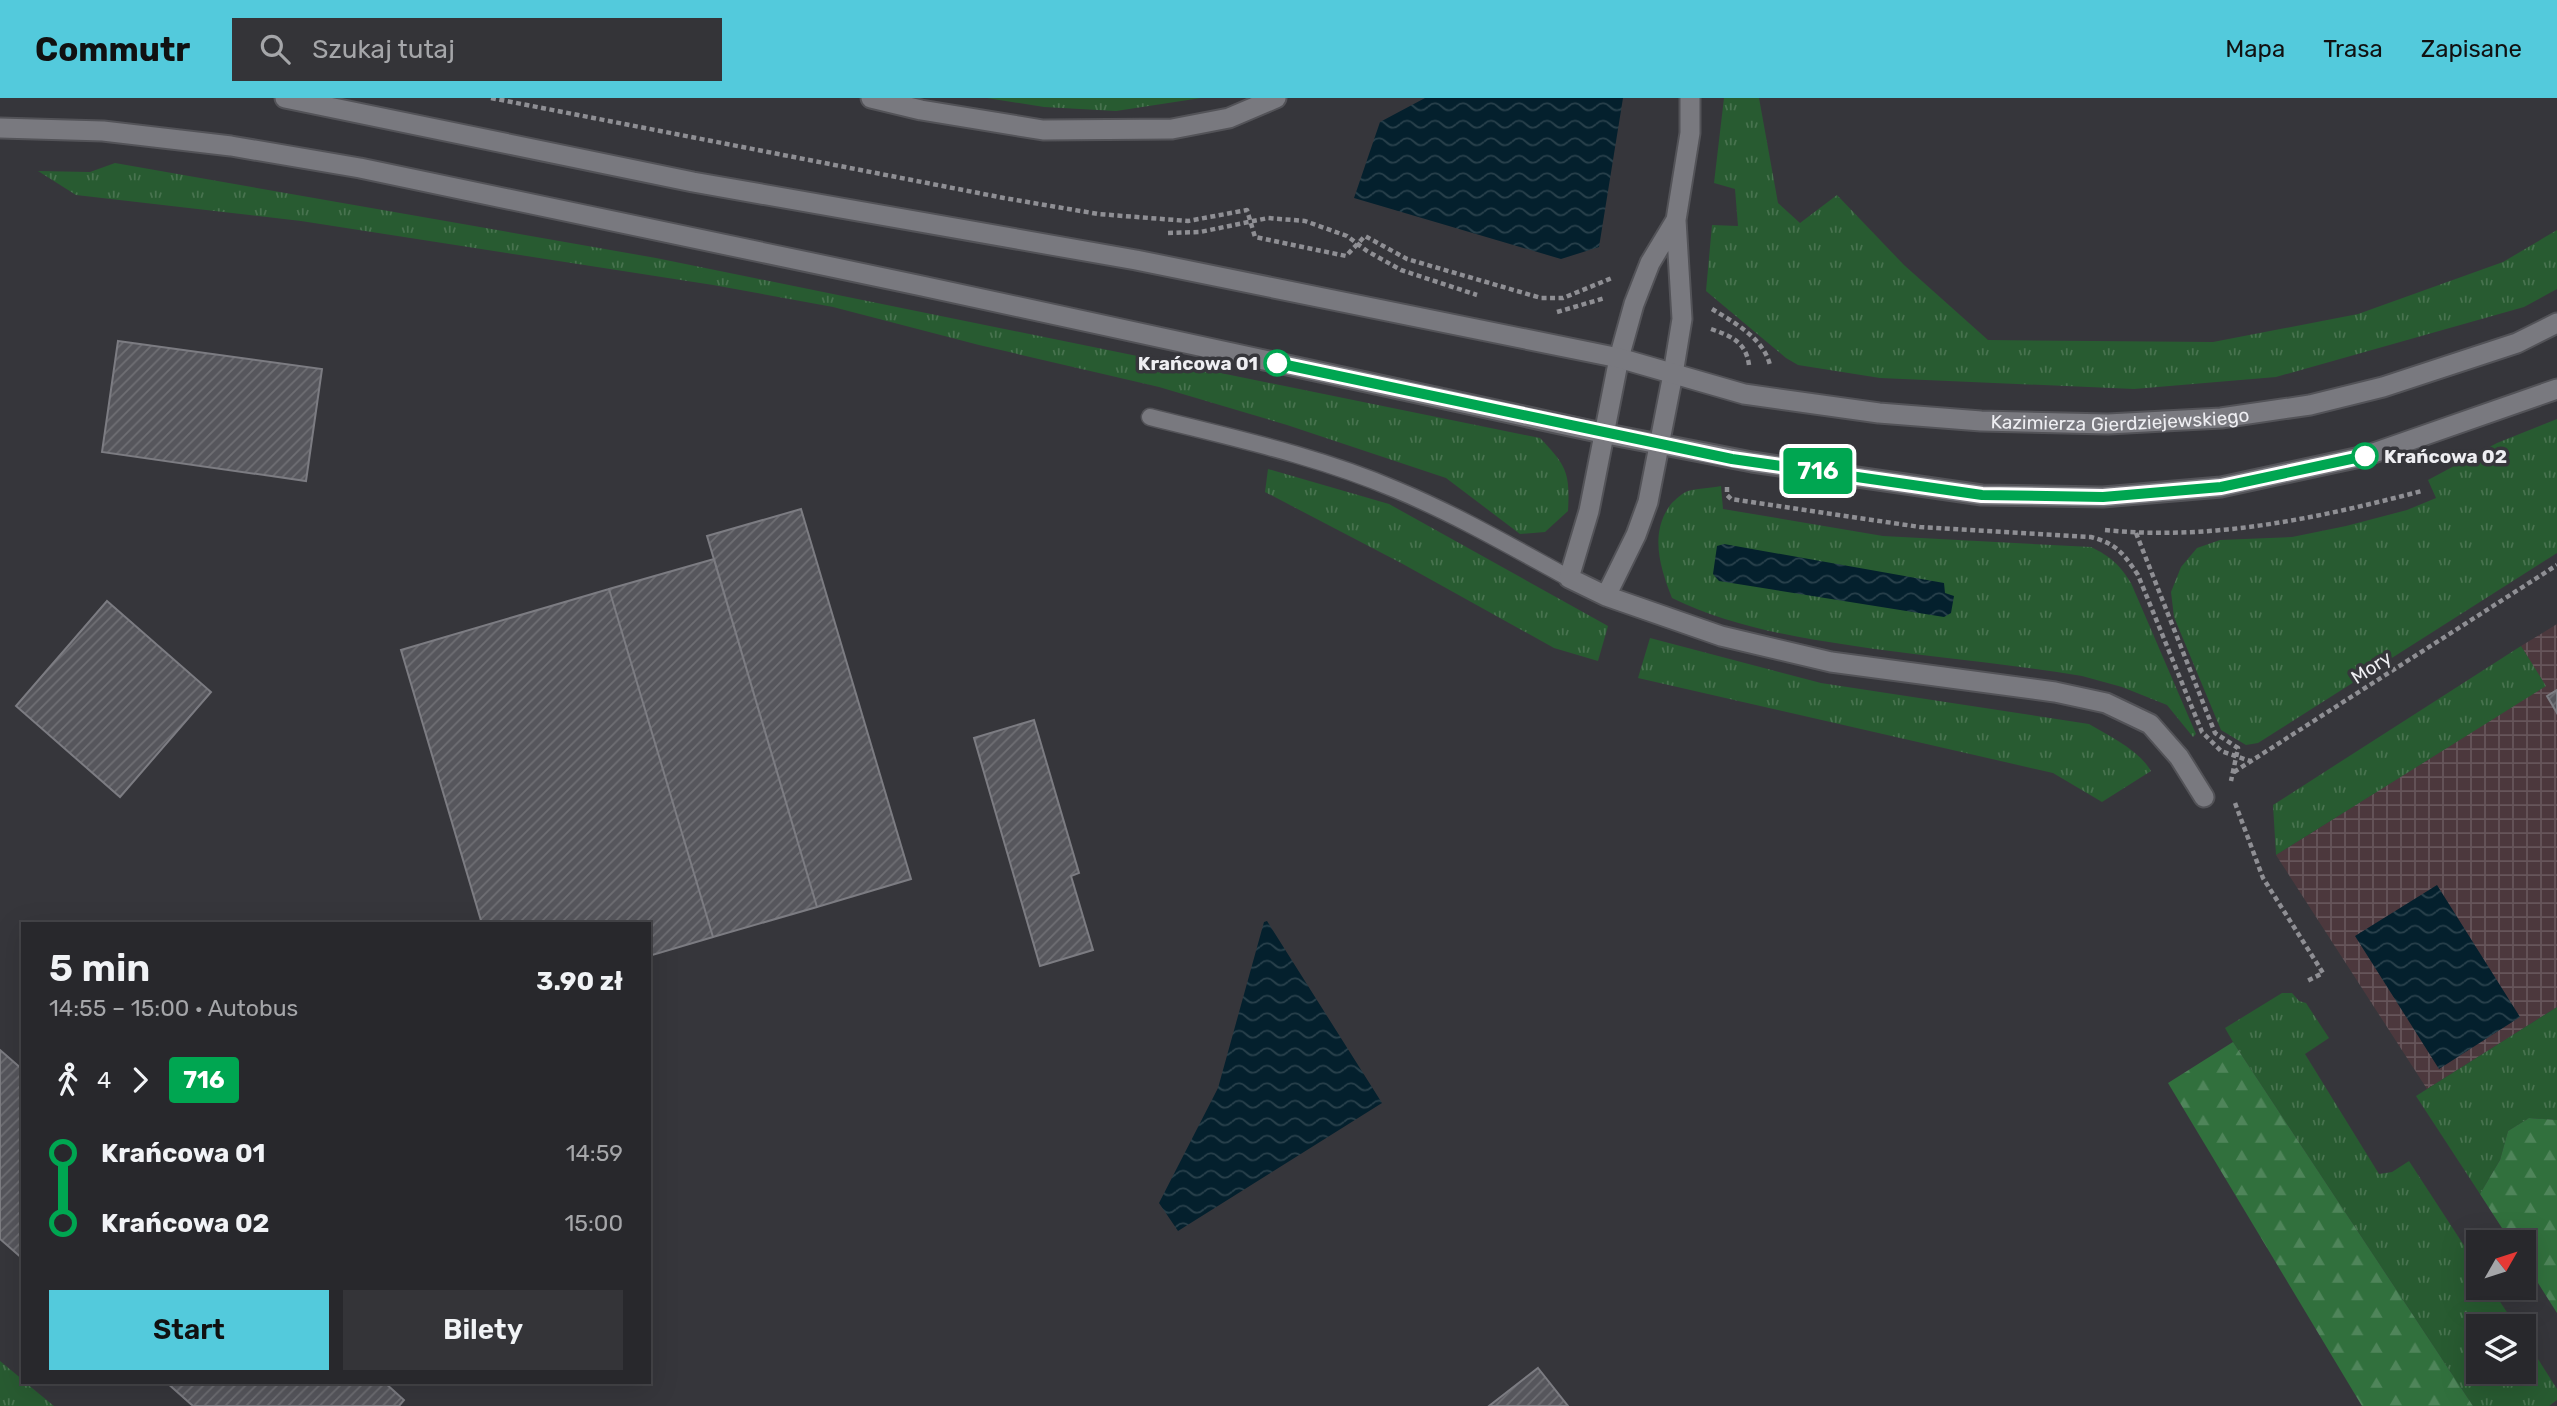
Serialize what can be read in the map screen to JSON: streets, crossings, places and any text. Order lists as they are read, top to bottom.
{
  "streets": {
    "street": ["Kazimierza Gierdziejewskiego"],
    "path": ["Mory"]
  },
  "places": ["Krańcowa 01", "Krańcowa 02"],
  "lines": ["bus line 716"],
  "north": "top right",
  "page": {
    "header": "Commutr",
    "search": "Szukaj tutaj",
    "nav": ["Mapa", "Trasa", "Zapisane"],
    "on_map": "716",
    "heading": ["5 min", "14:55 – 15:00 · Autobus", "3.90 zł"],
    "legs": ["4", "716"],
    "list": [
      {
        "name": "Krańcowa 01",
        "value": "14:59"
      },
      {
        "name": "Krańcowa 02",
        "value": "15:00"
      }
    ],
    "buttons": ["Start", "Bilety"]
  }
}
